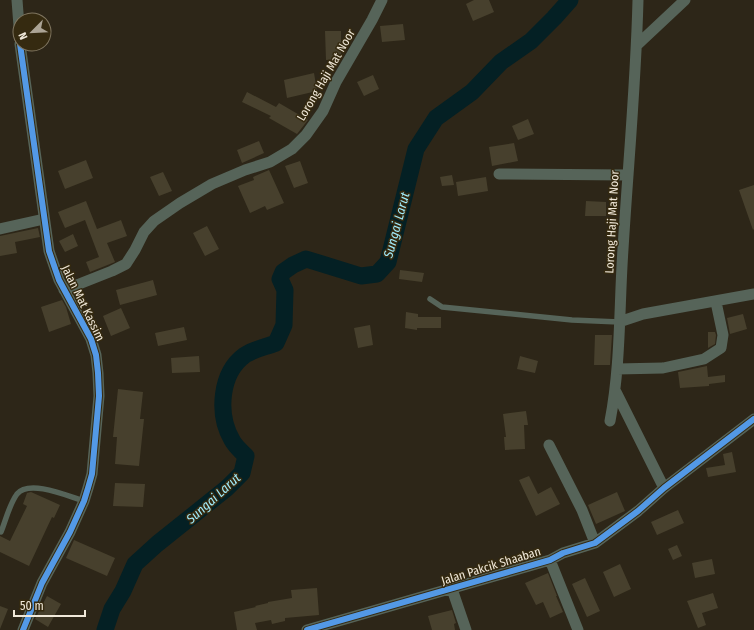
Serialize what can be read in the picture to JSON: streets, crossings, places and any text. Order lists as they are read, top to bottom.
{
  "streets": {
    "street": ["Lorong Haji Mat Noor", "Jalan Mat Kassim", "Jalan Pakcik Shaaban"]
  },
  "crossings": [
    ["Lorong Haji Mat Noor", "Jalan Mat Kassim"]
  ],
  "water": ["Sungai Larut"],
  "scale_bar": "50 m",
  "north": "bottom left"
}
